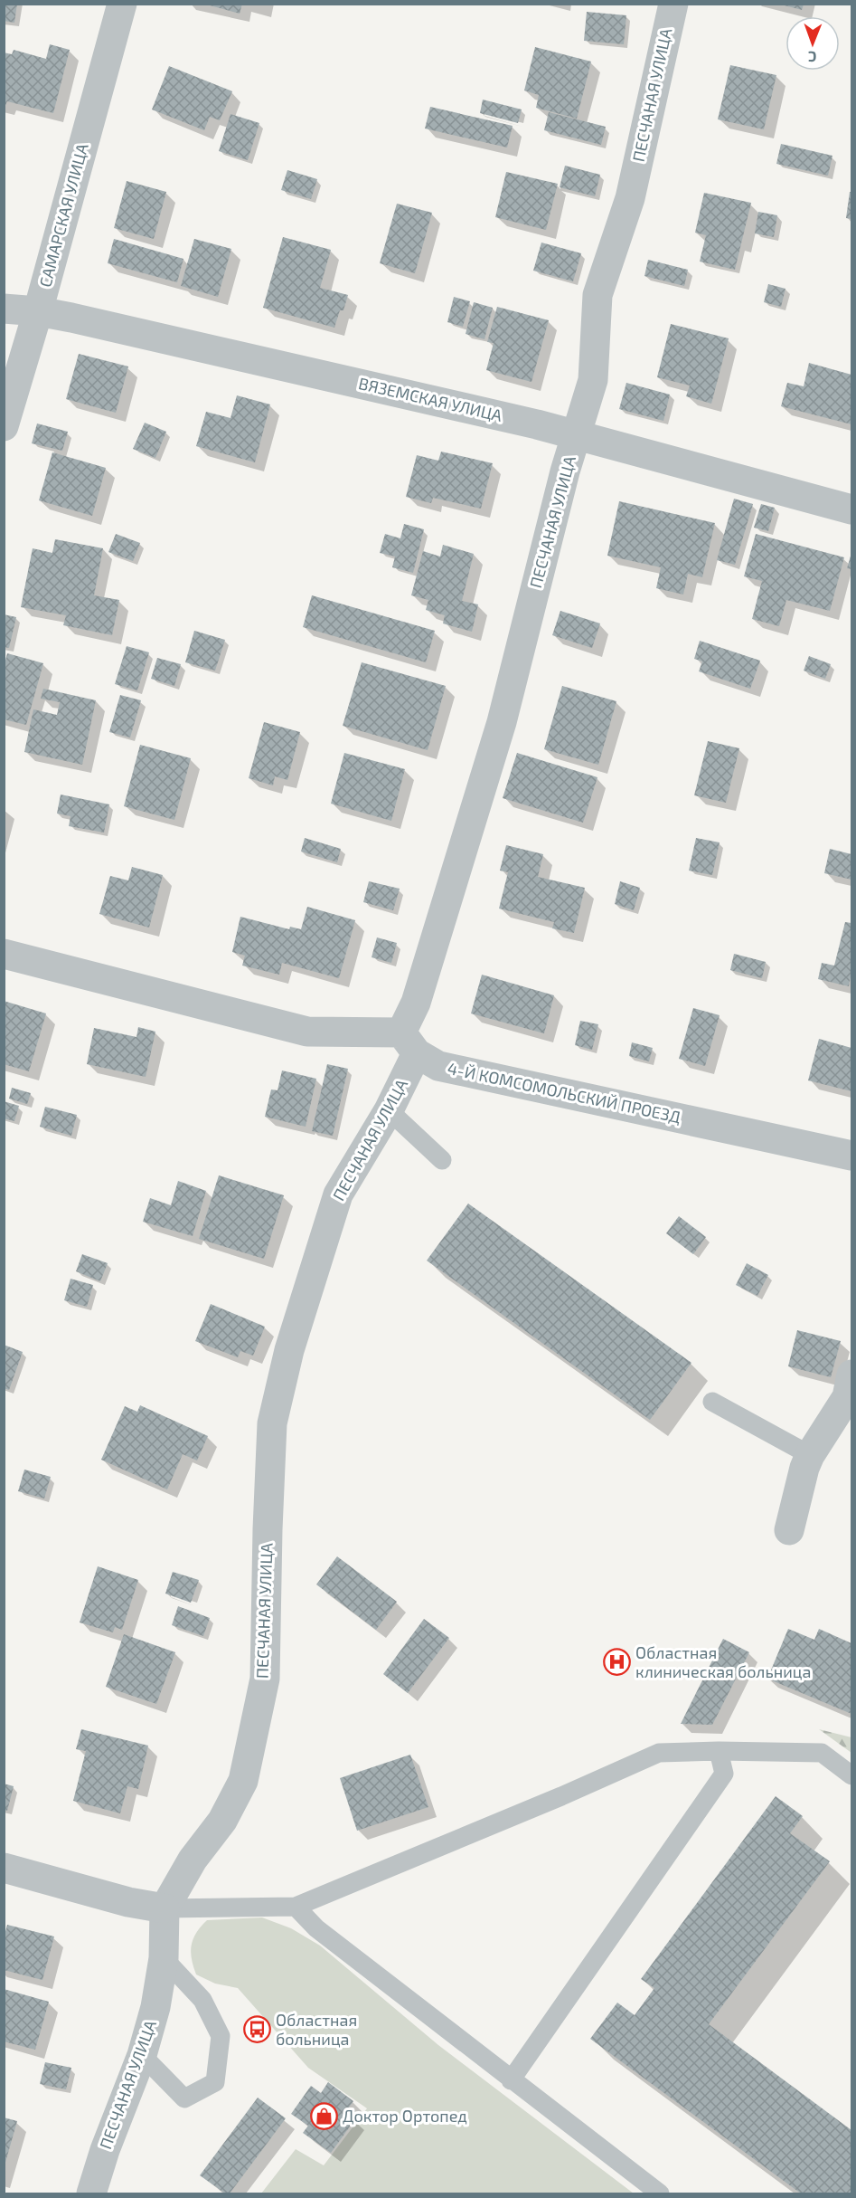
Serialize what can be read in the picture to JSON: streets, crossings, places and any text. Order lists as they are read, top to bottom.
{
  "streets": {
    "street": [
      "ПЕСЧАНАЯ УЛИЦА",
      "САМАРСКАЯ УЛИЦА",
      "ВЯЗЕМСКАЯ УЛИЦА",
      "4-Й КОМСОМОЛЬСКИЙ ПРОЕЗД"
    ]
  },
  "crossings": [
    ["ПЕСЧАНАЯ УЛИЦА", "ВЯЗЕМСКАЯ УЛИЦА"],
    ["ПЕСЧАНАЯ УЛИЦА", "4-Й КОМСОМОЛЬСКИЙ ПРОЕЗД"],
    ["САМАРСКАЯ УЛИЦА", "ВЯЗЕМСКАЯ УЛИЦА"]
  ],
  "places": {
    "hospital": ["Областная клиническая больница"],
    "bus stop": ["Областная больница"],
    "shop": ["Доктор Ортопед"]
  },
  "north": "bottom"
}
